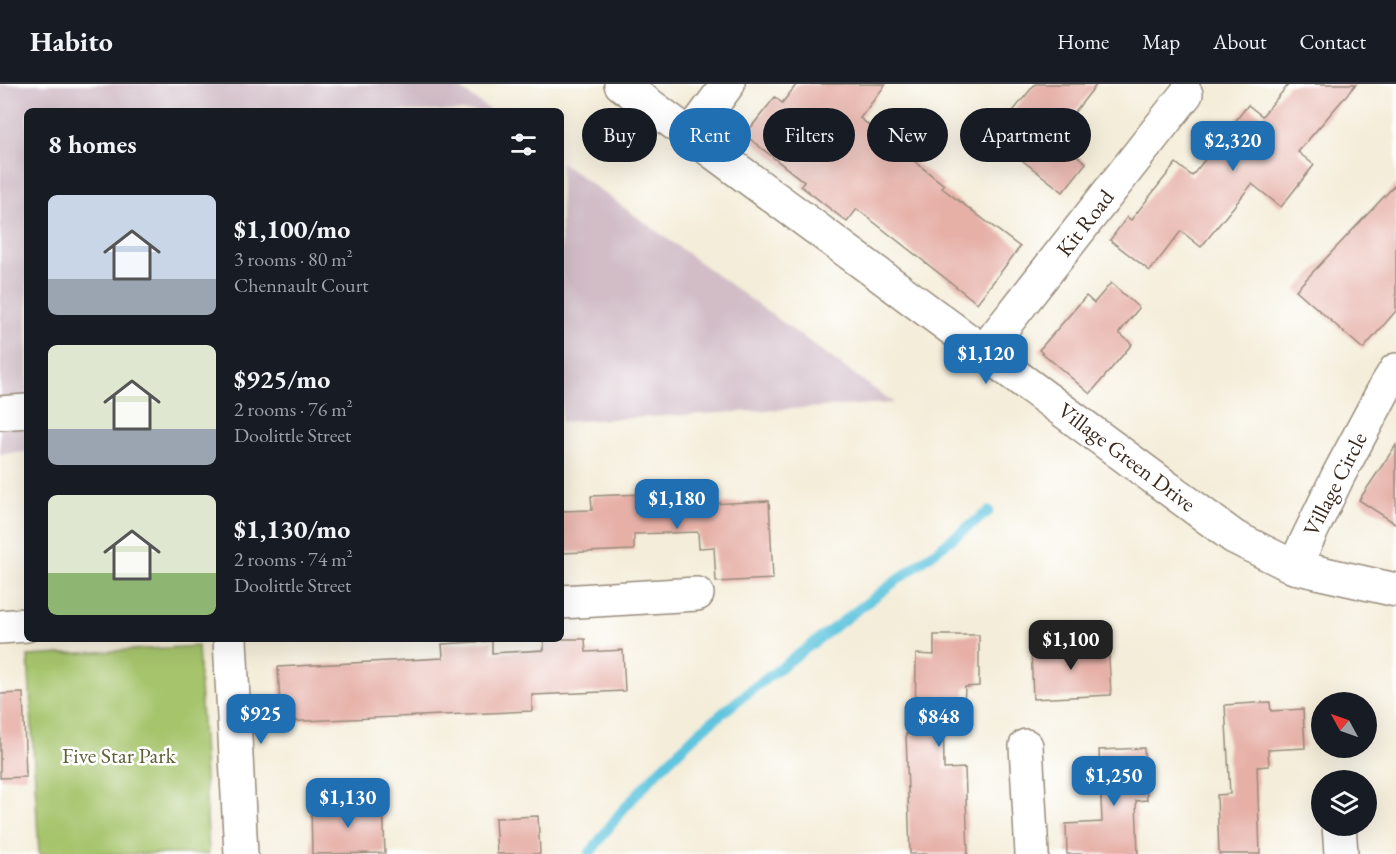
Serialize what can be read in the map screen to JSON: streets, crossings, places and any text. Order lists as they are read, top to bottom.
{
  "streets": {
    "street": ["Kit Road", "Village Green Drive", "Village Circle"]
  },
  "crossings": [
    ["Kit Road", "Village Green Drive"],
    ["Village Green Drive", "Village Circle"]
  ],
  "parks": ["Five Star Park"],
  "north": "top left",
  "page": {
    "header": "Habito",
    "nav": [
      "Home",
      "Map",
      "About",
      "Contact"
    ],
    "chip": [
      "Buy",
      "Rent",
      "Filters",
      "New",
      "Apartment"
    ],
    "heading": "8 homes",
    "price": [
      "$2,320",
      "$1,120",
      "$1,180",
      "$1,100",
      "$925",
      "$848",
      "$1,250",
      "$1,130"
    ],
    "list": [
      {
        "name": "$1,100/mo",
        "note": "3 rooms · 80 m² · Chennault Court"
      },
      {
        "name": "$925/mo",
        "note": "2 rooms · 76 m² · Doolittle Street"
      },
      {
        "name": "$1,130/mo",
        "note": "2 rooms · 74 m² · Doolittle Street"
      }
    ]
  }
}
